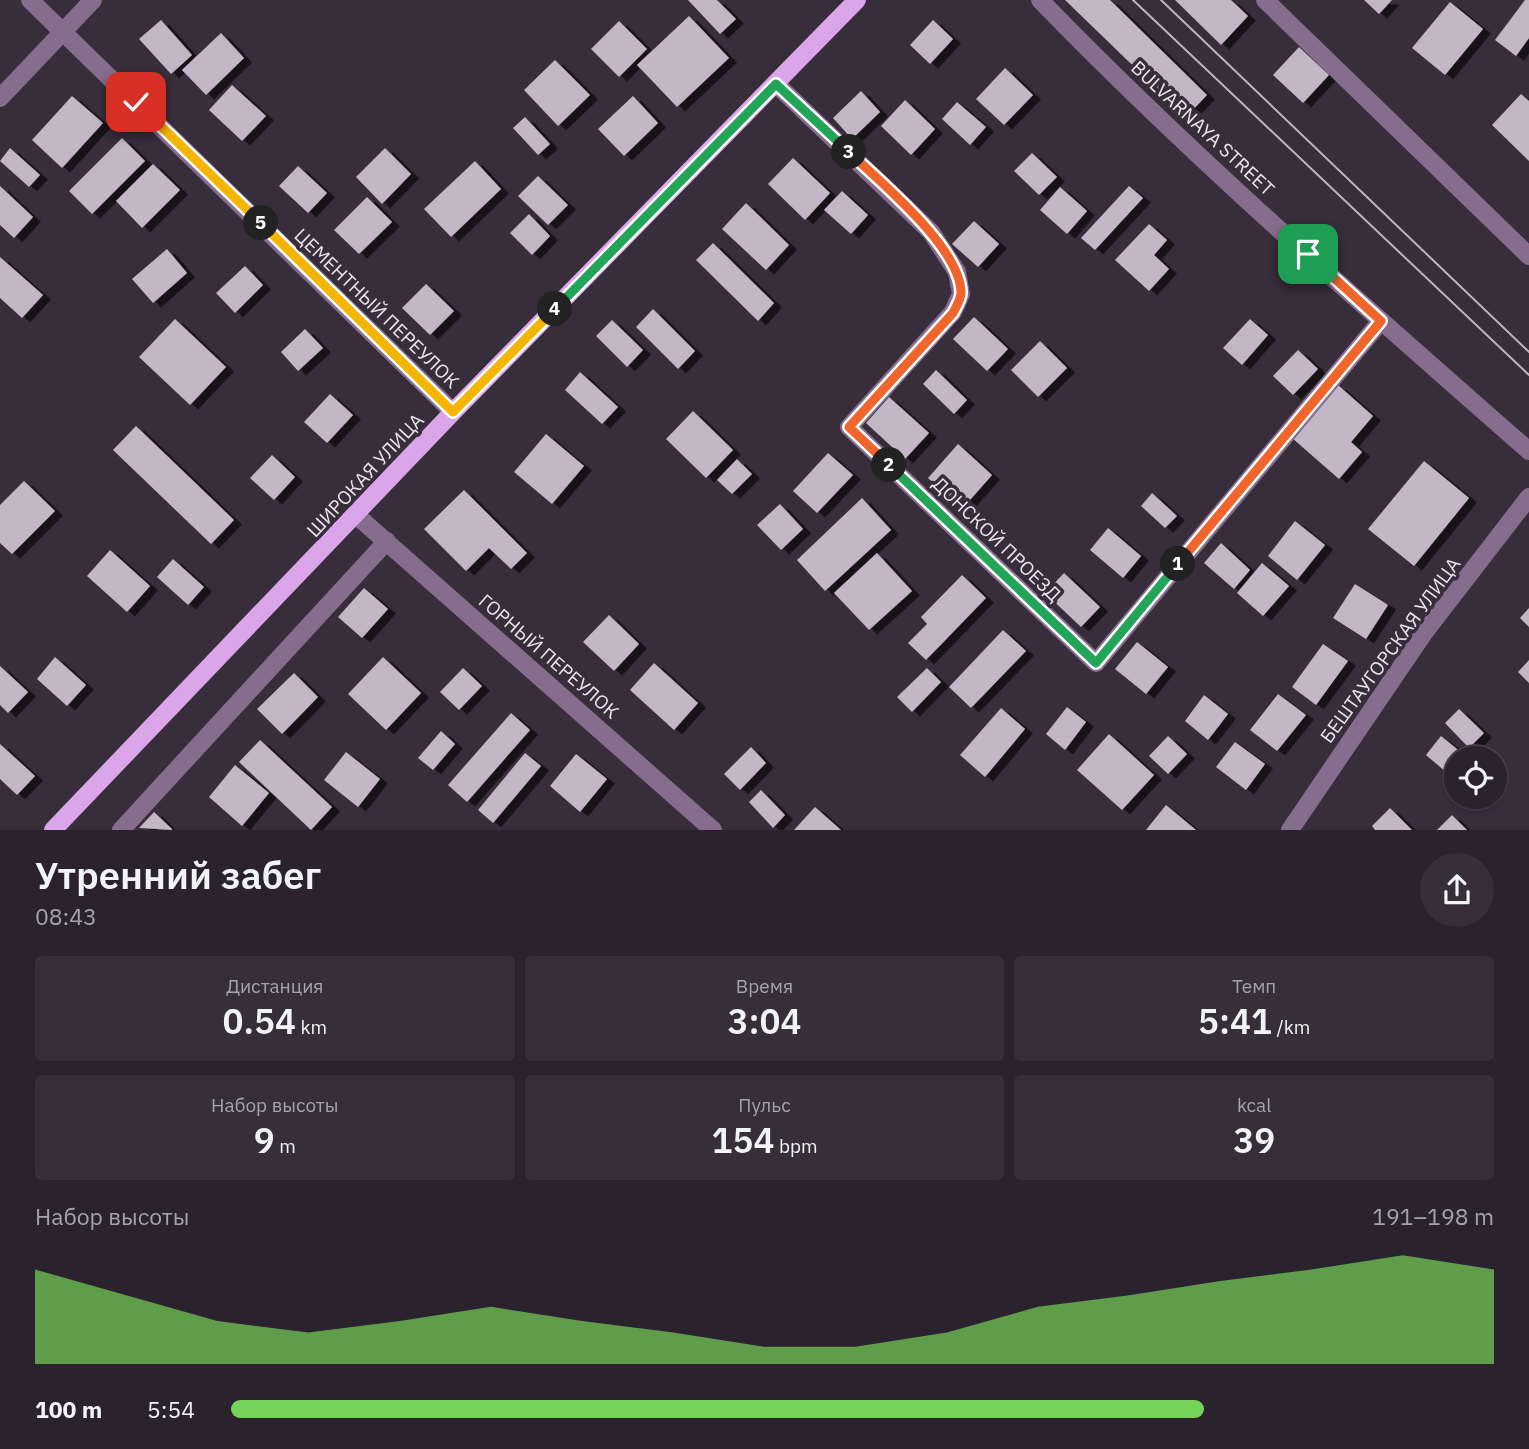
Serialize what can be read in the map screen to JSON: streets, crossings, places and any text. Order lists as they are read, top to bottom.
{
  "streets": {
    "main road": ["ШИРОКАЯ УЛИЦА"],
    "street": [
      "BULVARNAYA STREET",
      "ЦЕМЕНТНЫЙ ПЕРЕУЛОК",
      "ДОНСКОЙ ПРОЕЗД",
      "БЕШТАУГОРСКАЯ УЛИЦА",
      "ГОРНЫЙ ПЕРЕУЛОК"
    ]
  },
  "crossings": [
    ["BULVARNAYA STREET", "ДОНСКОЙ ПРОЕЗД"],
    ["ЦЕМЕНТНЫЙ ПЕРЕУЛОК", "ШИРОКАЯ УЛИЦА"],
    ["ШИРОКАЯ УЛИЦА", "ДОНСКОЙ ПРОЕЗД"],
    ["ШИРОКАЯ УЛИЦА", "ГОРНЫЙ ПЕРЕУЛОК"]
  ],
  "page": {
    "pins": [
      "3",
      "5",
      "4",
      "2",
      "1"
    ],
    "heading": ["Утренний забег", "08:43"],
    "stats": [
      ["Дистанция", "0.54 km"],
      ["Время", "3:04"],
      ["Темп", "5:41 /km"],
      ["Набор высоты", "9 m"],
      ["Пульс", "154 bpm"],
      ["kcal", "39"]
    ],
    "chart": ["Набор высоты", "191–198 m"],
    "list": [
      {
        "name": "100 m",
        "note": "5:54"
      }
    ]
  }
}
